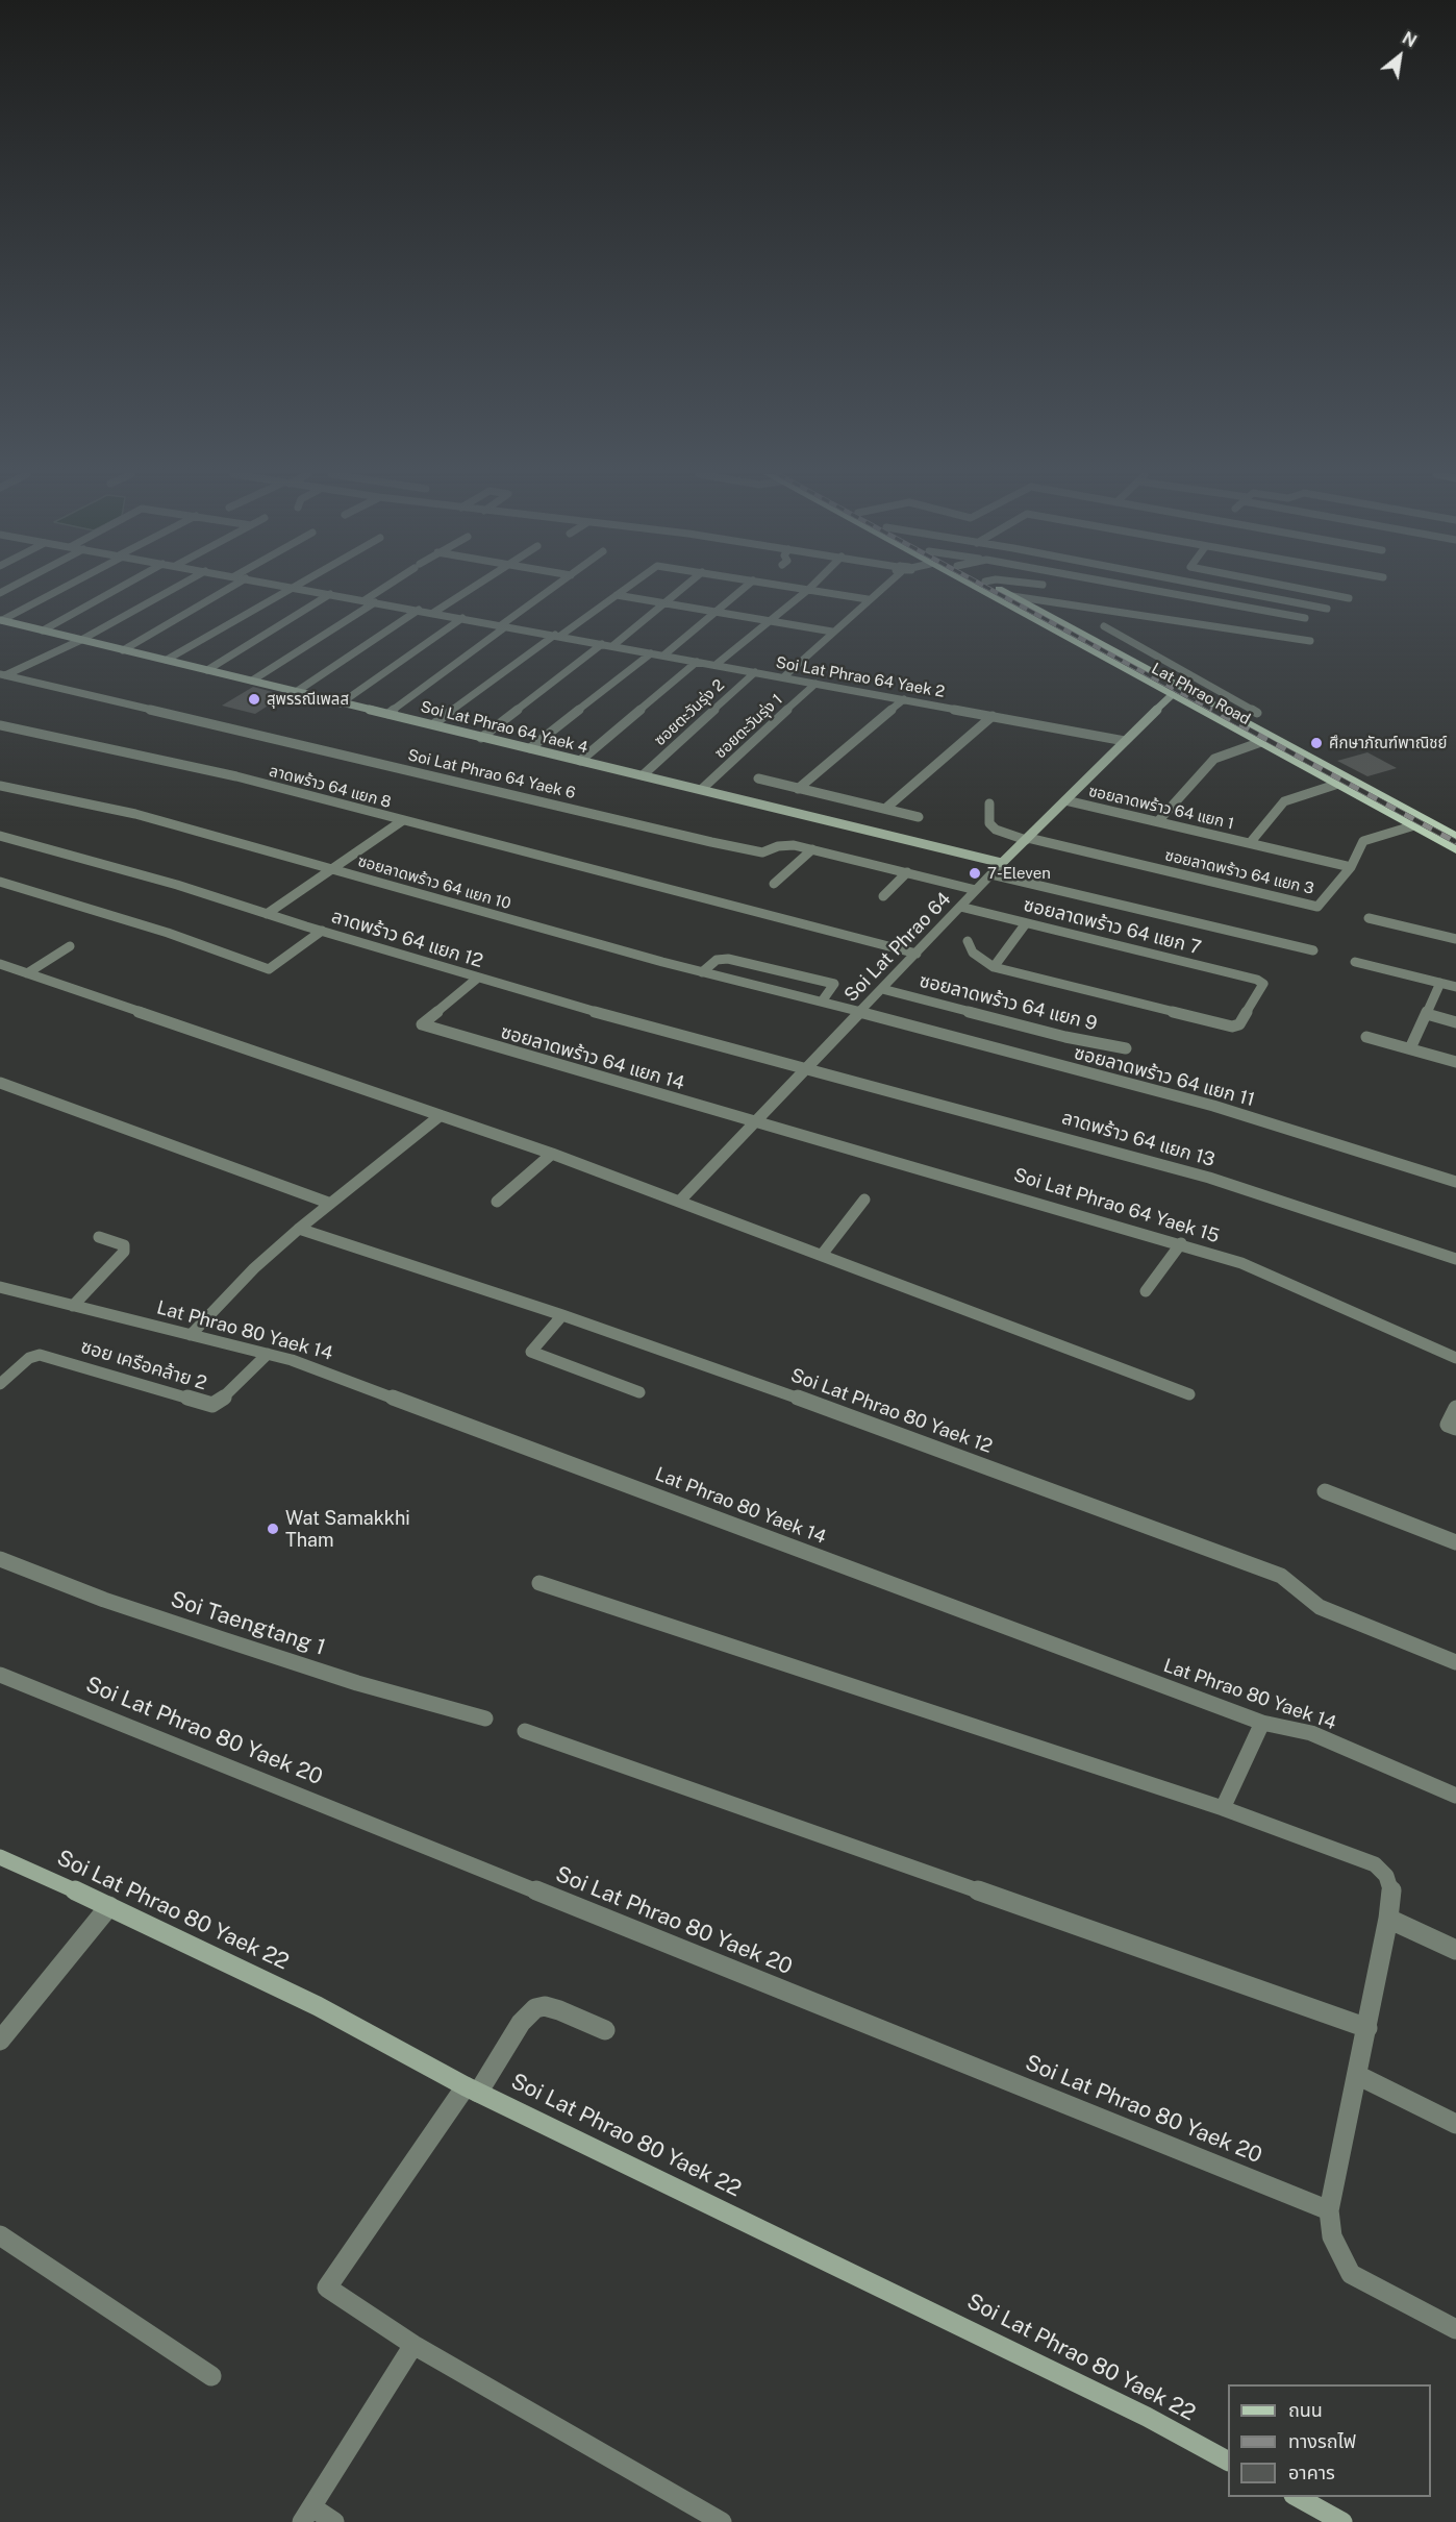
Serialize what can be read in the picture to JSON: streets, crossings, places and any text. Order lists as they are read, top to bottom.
{
  "streets": {
    "main road": ["Lat Phrao Road"],
    "street": [
      "Soi Lat Phrao 64 Yaek 2",
      "ซอยตะวันรุ่ง 2",
      "ซอยตะวันรุ่ง 1",
      "Soi Lat Phrao 64 Yaek 4",
      "Soi Lat Phrao 64 Yaek 6",
      "ลาดพร้าว 64 แยก 8",
      "ซอยลาดพร้าว 64 แยก 1",
      "ซอยลาดพร้าว 64 แยก 3",
      "ซอยลาดพร้าว 64 แยก 10",
      "ซอยลาดพร้าว 64 แยก 7",
      "ลาดพร้าว 64 แยก 12",
      "Soi Lat Phrao 64",
      "ซอยลาดพร้าว 64 แยก 9",
      "ซอยลาดพร้าว 64 แยก 14",
      "ซอยลาดพร้าว 64 แยก 11",
      "ลาดพร้าว 64 แยก 13",
      "Soi Lat Phrao 64 Yaek 15",
      "Lat Phrao 80 Yaek 14",
      "ซอย เครือคล้าย 2",
      "Soi Lat Phrao 80 Yaek 12",
      "Soi Taengtang 1",
      "Soi Lat Phrao 80 Yaek 20",
      "Soi Lat Phrao 80 Yaek 22"
    ]
  },
  "crossings": [
    ["Soi Lat Phrao 64 Yaek 2", "ซอยตะวันรุ่ง 2"],
    ["Soi Lat Phrao 64 Yaek 2", "ซอยตะวันรุ่ง 1"],
    ["Soi Lat Phrao 64 Yaek 2", "Soi Lat Phrao 64"],
    ["Lat Phrao Road", "ซอยลาดพร้าว 64 แยก 3"],
    ["Lat Phrao Road", "Soi Lat Phrao 64"],
    ["ซอยตะวันรุ่ง 2", "Soi Lat Phrao 64 Yaek 4"],
    ["ซอยตะวันรุ่ง 1", "Soi Lat Phrao 64 Yaek 4"],
    ["Soi Lat Phrao 64 Yaek 4", "Soi Lat Phrao 64"],
    ["Soi Lat Phrao 64 Yaek 6", "Soi Lat Phrao 64"],
    ["ลาดพร้าว 64 แยก 8", "Soi Lat Phrao 64"],
    ["ซอยลาดพร้าว 64 แยก 1", "ซอยลาดพร้าว 64 แยก 3"],
    ["ซอยลาดพร้าว 64 แยก 1", "Soi Lat Phrao 64"],
    ["ซอยลาดพร้าว 64 แยก 3", "Soi Lat Phrao 64"],
    ["ซอยลาดพร้าว 64 แยก 10", "Soi Lat Phrao 64"],
    ["ซอยลาดพร้าว 64 แยก 10", "ซอยลาดพร้าว 64 แยก 11"],
    ["ซอยลาดพร้าว 64 แยก 7", "Soi Lat Phrao 64"],
    ["ลาดพร้าว 64 แยก 12", "Soi Lat Phrao 64"],
    ["ลาดพร้าว 64 แยก 12", "ซอยลาดพร้าว 64 แยก 14"],
    ["ลาดพร้าว 64 แยก 12", "ลาดพร้าว 64 แยก 13"],
    ["Soi Lat Phrao 64", "ซอยลาดพร้าว 64 แยก 9"],
    ["Soi Lat Phrao 64", "ซอยลาดพร้าว 64 แยก 14"],
    ["Soi Lat Phrao 64", "ซอยลาดพร้าว 64 แยก 11"],
    ["Soi Lat Phrao 64", "ลาดพร้าว 64 แยก 13"],
    ["Soi Lat Phrao 64", "Soi Lat Phrao 64 Yaek 15"],
    ["ซอยลาดพร้าว 64 แยก 14", "Soi Lat Phrao 64 Yaek 15"],
    ["Lat Phrao 80 Yaek 14", "ซอย เครือคล้าย 2"]
  ],
  "places": [
    "สุพรรณีเพลส",
    "ศึกษาภัณฑ์พาณิชย์",
    "7-Eleven",
    "Wat Samakkhi Tham"
  ],
  "legend": ["ถนน", "ทางรถไฟ", "อาคาร"],
  "north": "top right"
}
